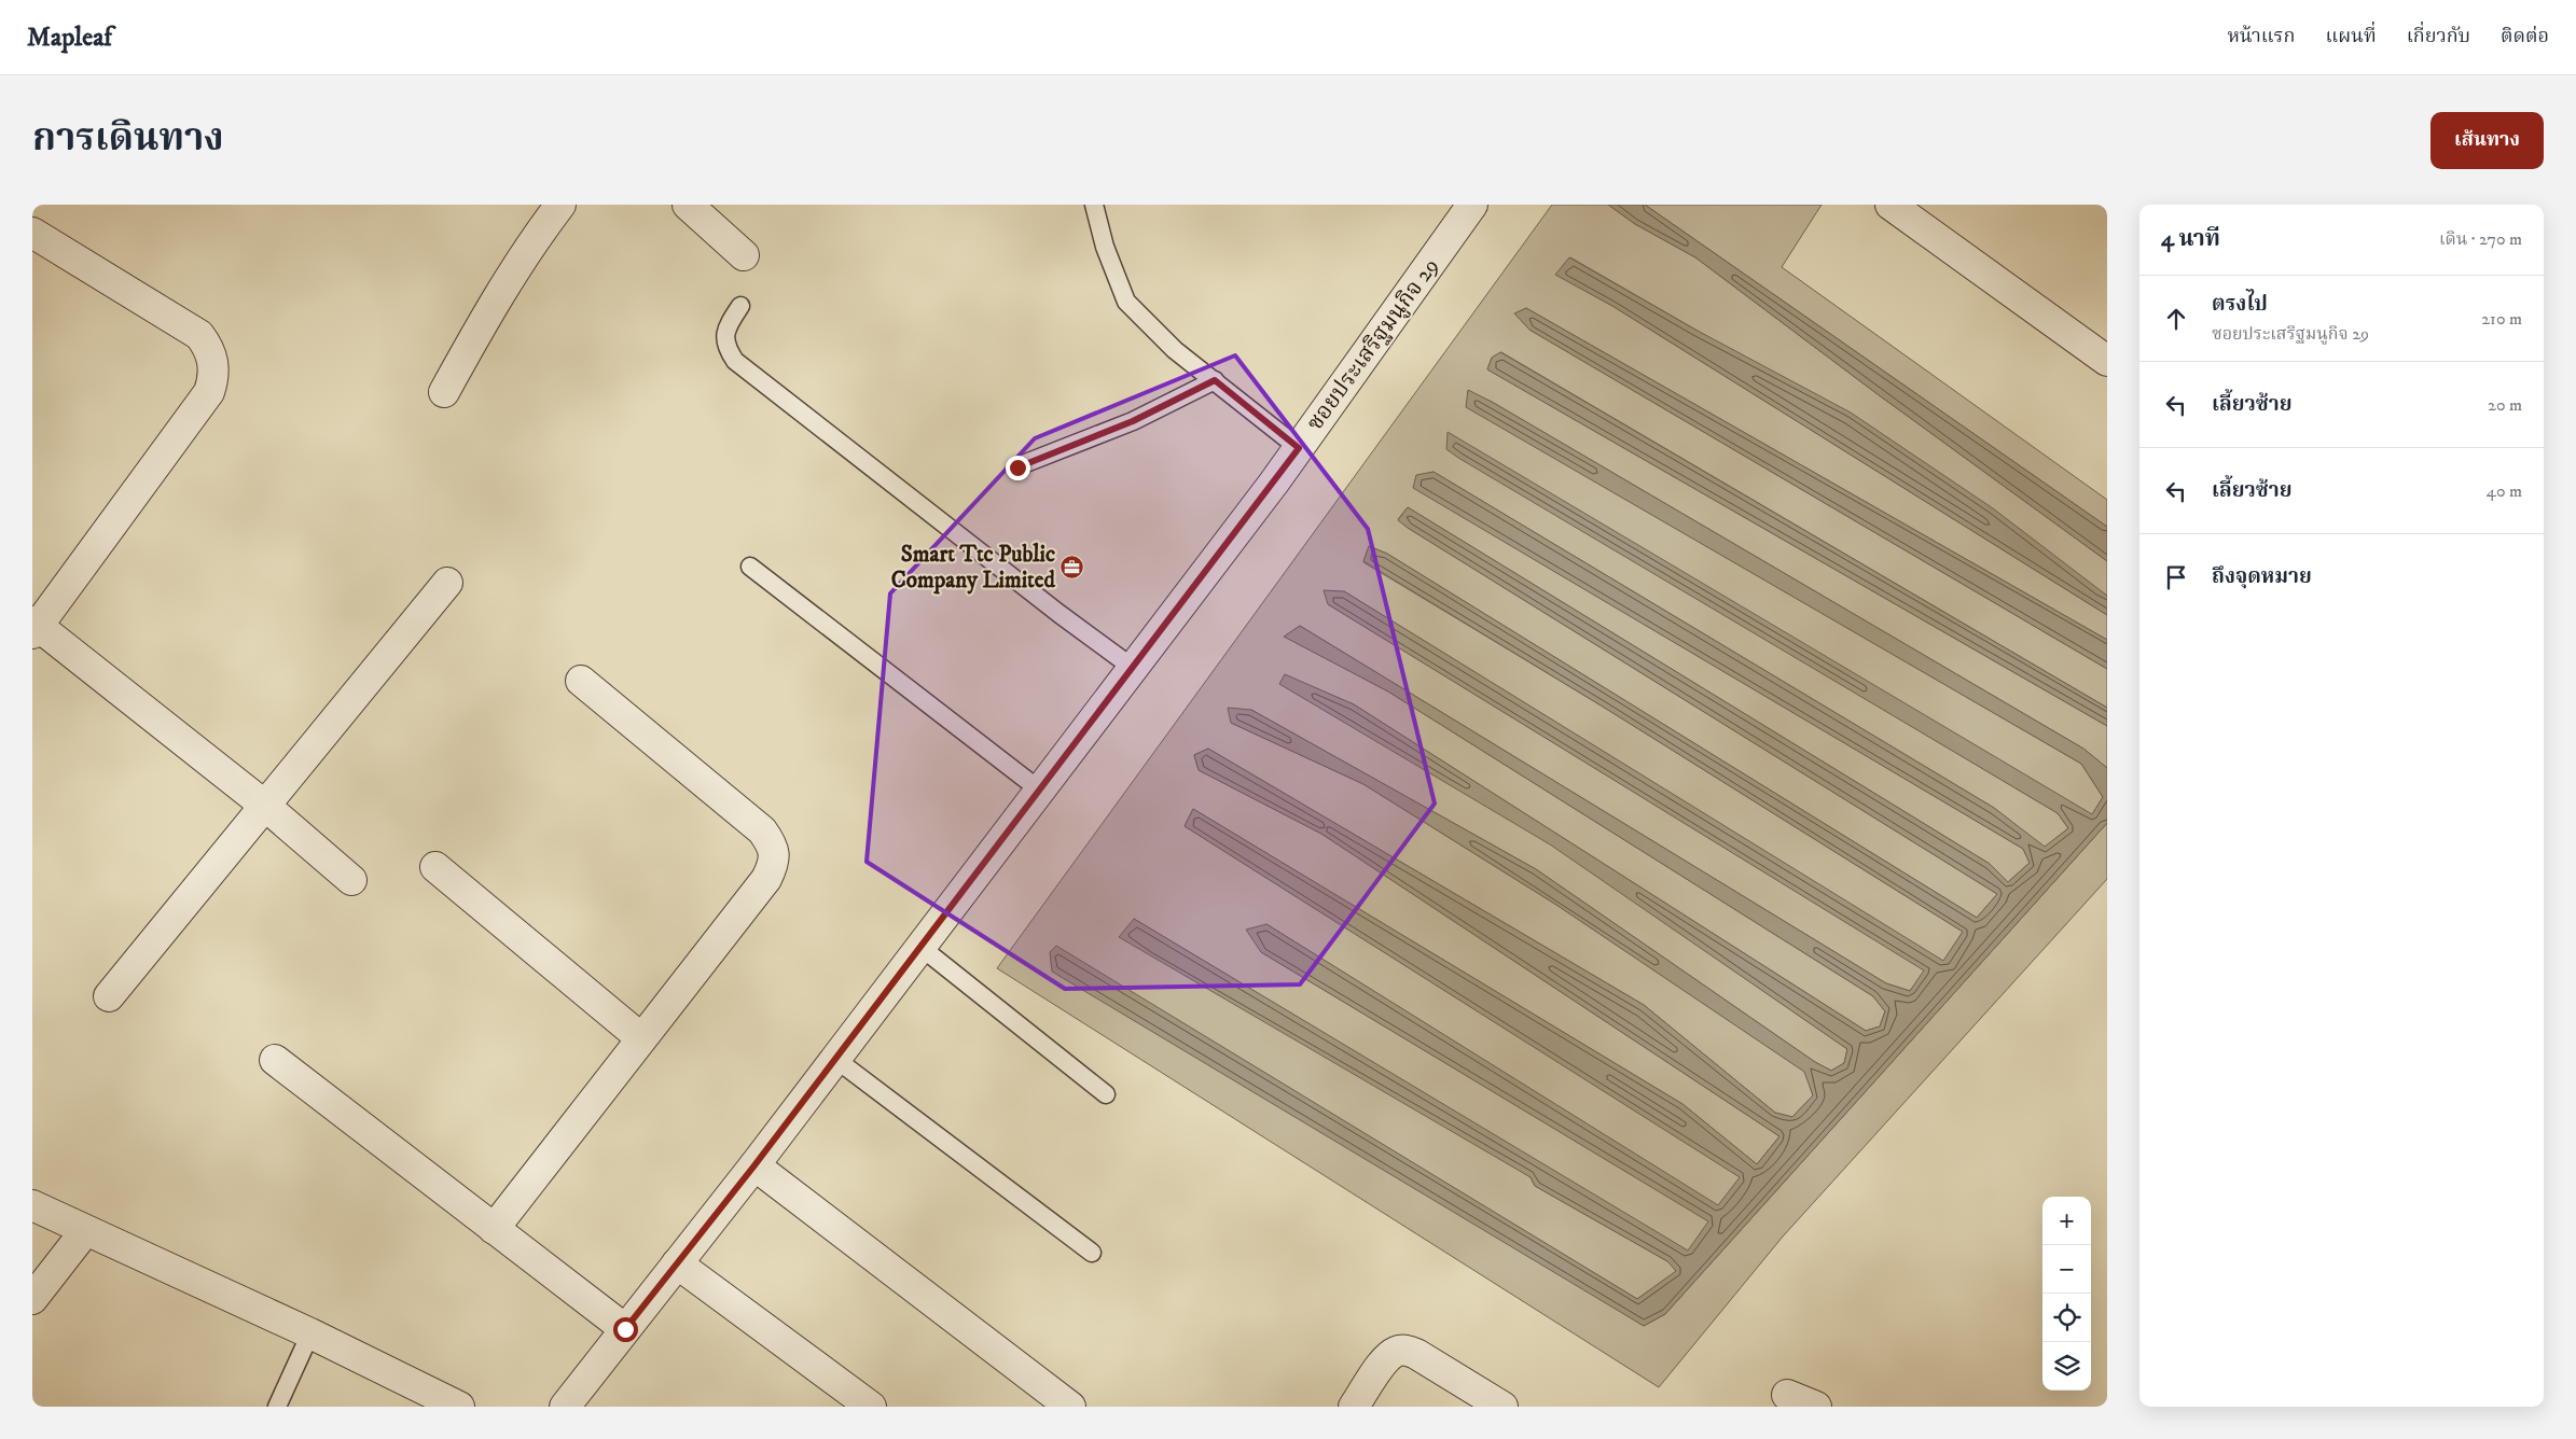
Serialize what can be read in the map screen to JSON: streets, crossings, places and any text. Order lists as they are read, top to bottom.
{
  "streets": {
    "street": ["ซอยประเสริฐมนูกิจ 29"]
  },
  "places": {
    "office": ["Smart Ttc Public Company Limited"]
  },
  "page": {
    "header": "Mapleaf",
    "nav": [
      "หน้าแรก",
      "แผนที่",
      "เกี่ยวกับ",
      "ติดต่อ"
    ],
    "title": "การเดินทาง",
    "buttons": "เส้นทาง",
    "heading": ["4 นาที", "เดิน · 270 m"],
    "list": [
      ["ตรงไป", "ซอยประเสริฐมนูกิจ 29", "210 m"],
      ["เลี้ยวซ้าย", "20 m"],
      ["เลี้ยวซ้าย", "40 m"],
      "ถึงจุดหมาย"
    ],
    "map_buttons": ["+", "−"]
  }
}
